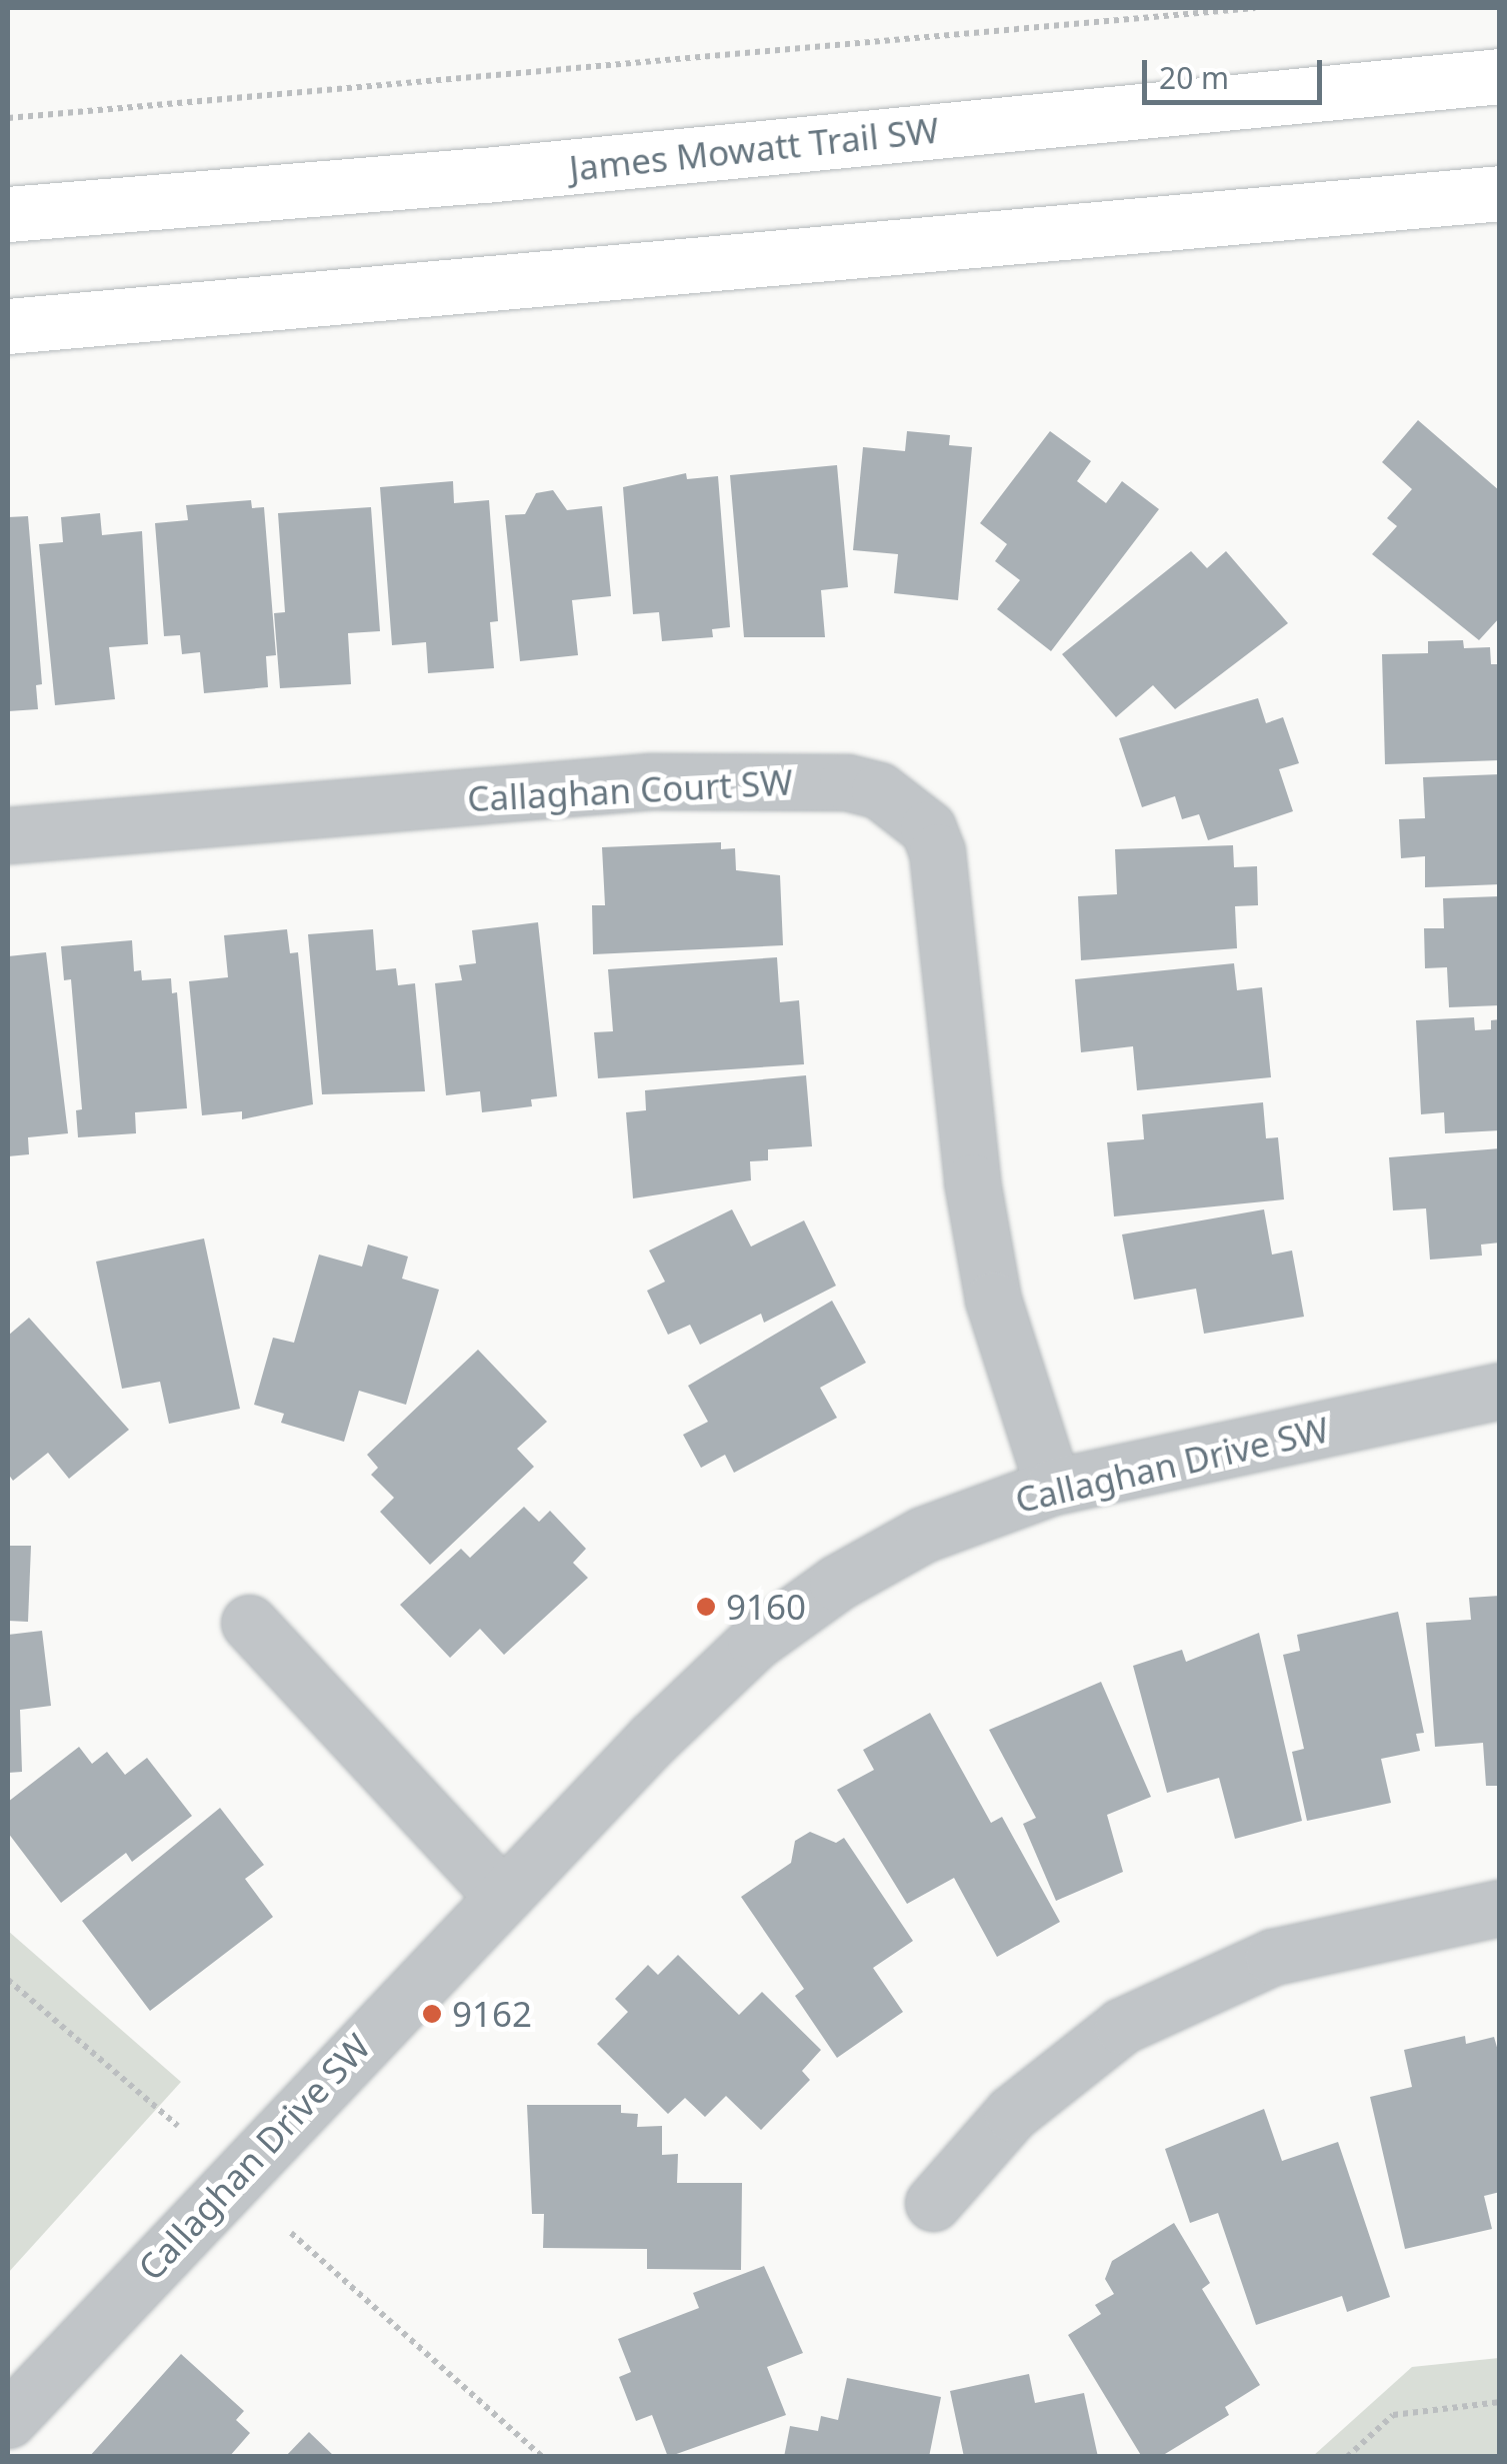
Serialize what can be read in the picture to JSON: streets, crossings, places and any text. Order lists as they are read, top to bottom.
{
  "streets": {
    "main road": ["James Mowatt Trail SW"],
    "street": ["Callaghan Court SW", "Callaghan Drive SW"]
  },
  "crossings": [
    ["Callaghan Court SW", "Callaghan Drive SW"]
  ],
  "places": ["9160", "9162"],
  "scale_bar": "20 m"
}
